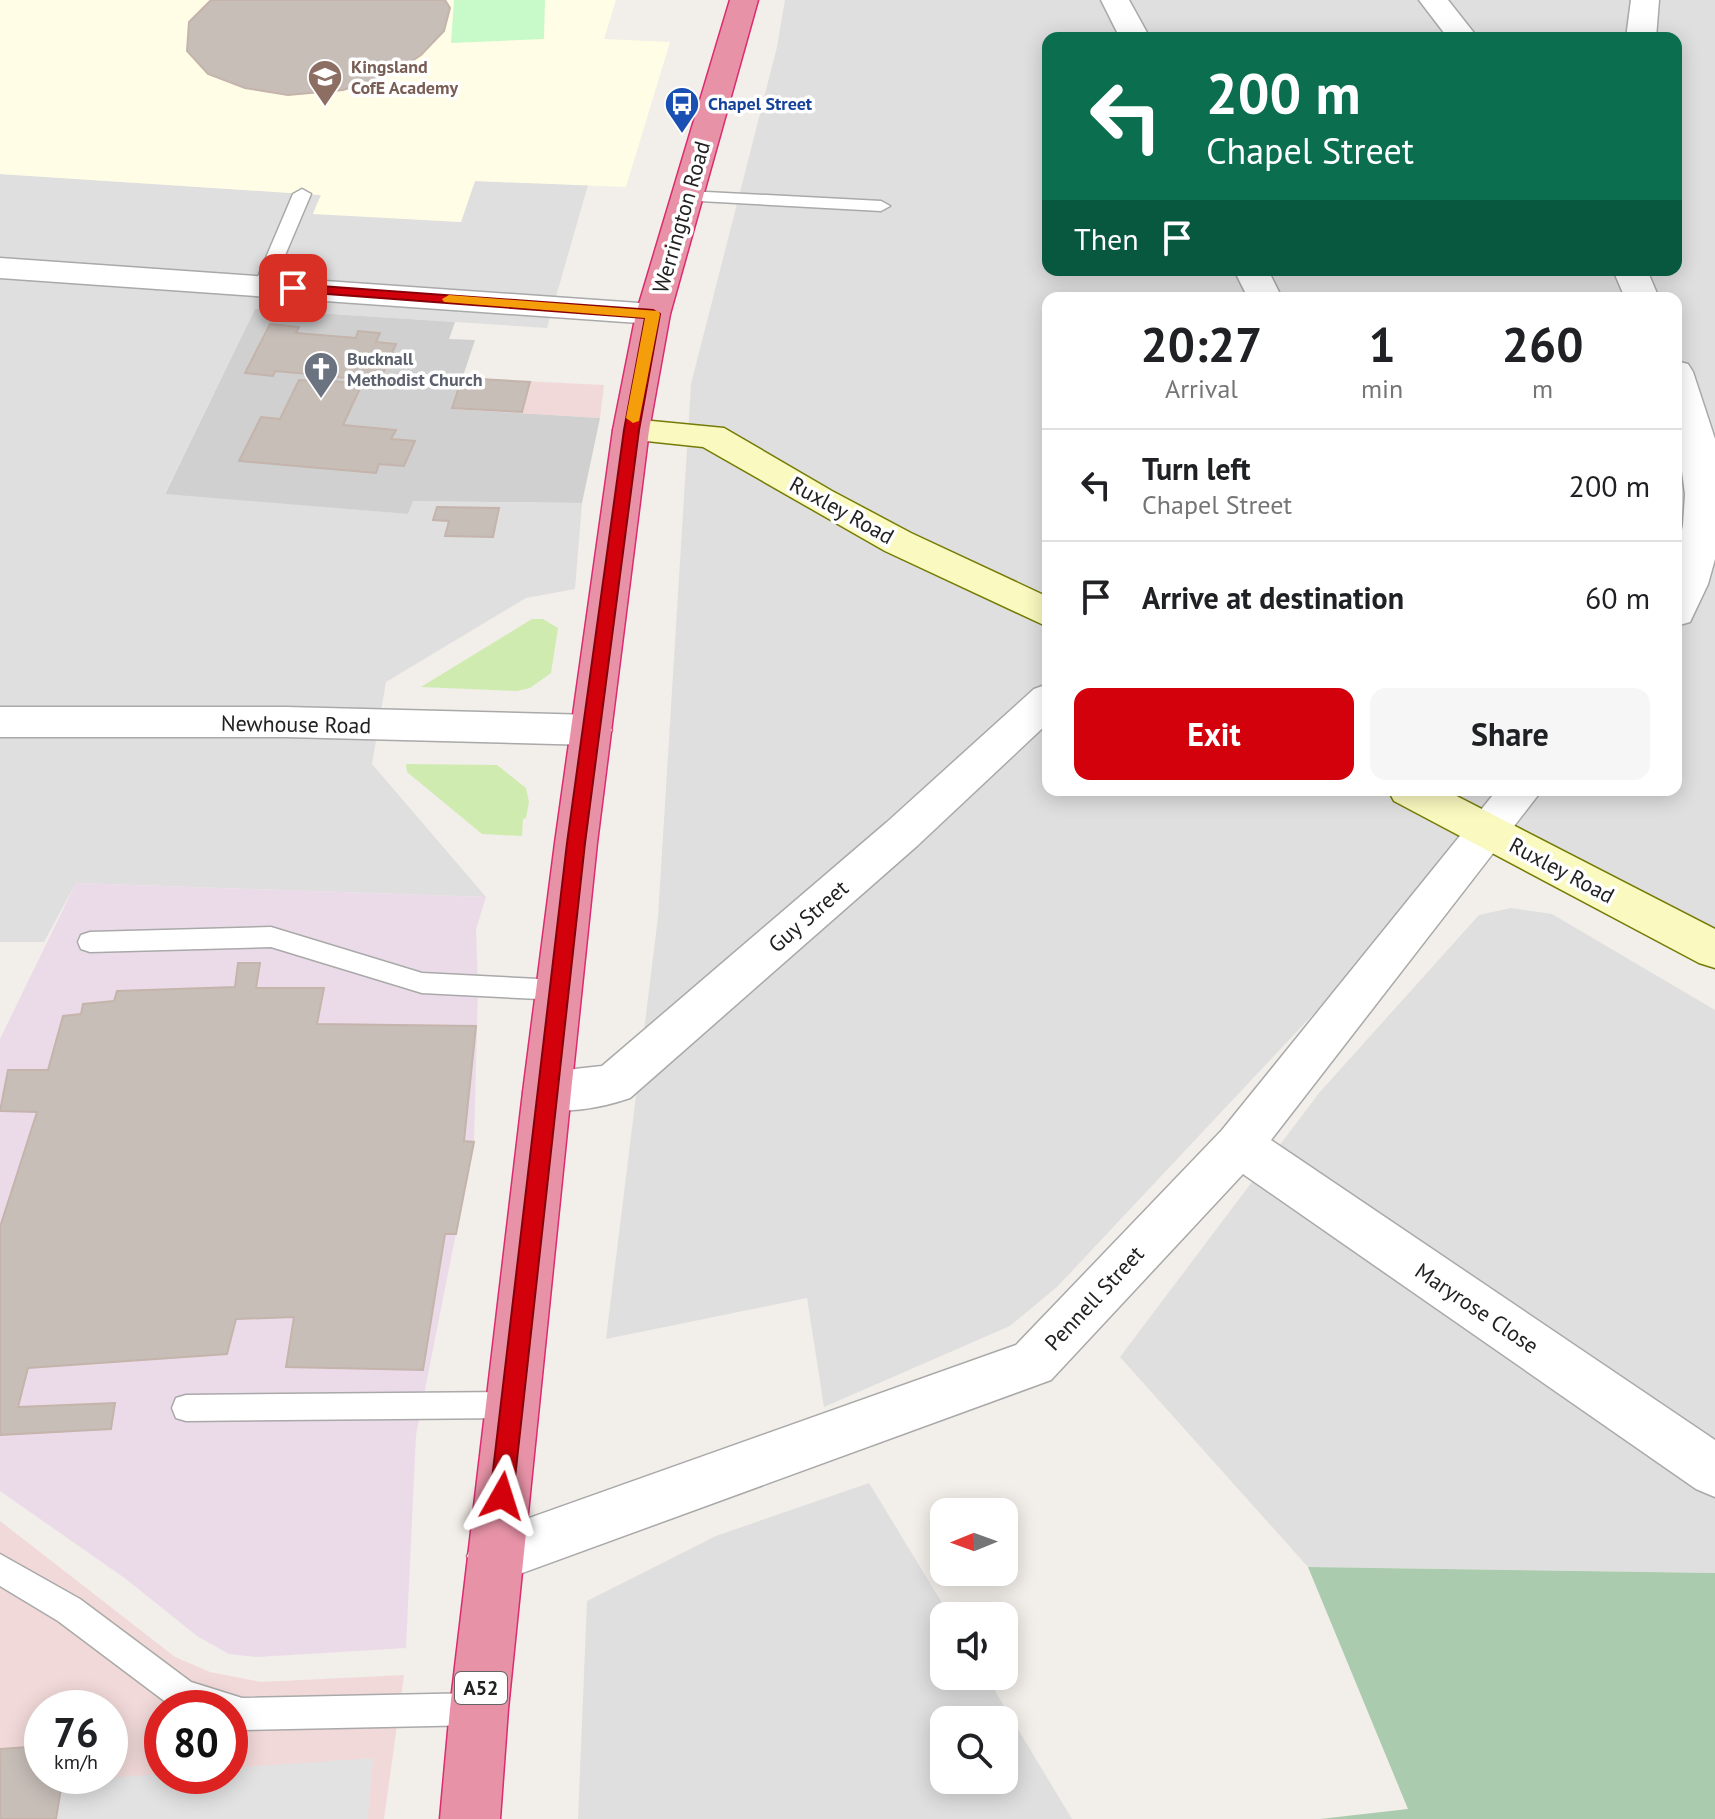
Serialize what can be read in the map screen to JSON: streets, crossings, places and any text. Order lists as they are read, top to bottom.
{
  "streets": {
    "highway": ["Werrington Road", "A52"],
    "street": [
      "Ruxley Road",
      "Newhouse Road",
      "Guy Street",
      "Pennell Street",
      "Maryrose Close"
    ]
  },
  "crossings": [
    ["Werrington Road", "Ruxley Road"],
    ["Werrington Road", "Newhouse Road"],
    ["Werrington Road", "Guy Street"],
    ["Werrington Road", "Pennell Street"],
    ["Ruxley Road", "Pennell Street"],
    ["Pennell Street", "Maryrose Close"]
  ],
  "places": {
    "school or university": ["Kingsland CofE Academy"],
    "bus stop": ["Chapel Street"],
    "church": ["Bucknall Methodist Church"]
  },
  "north": "left",
  "page": {
    "turn": ["200 m", "Chapel Street"],
    "then": "Then",
    "eta": [
      "20:27",
      "Arrival",
      "1",
      "min",
      "260",
      "m"
    ],
    "list": [
      {
        "name": "Turn left",
        "note": "Chapel Street",
        "value": "200 m"
      },
      {
        "name": "Arrive at destination",
        "value": "60 m"
      }
    ],
    "buttons": ["Exit", "Share"],
    "speed": "76 km/h",
    "limit": "80"
  }
}
